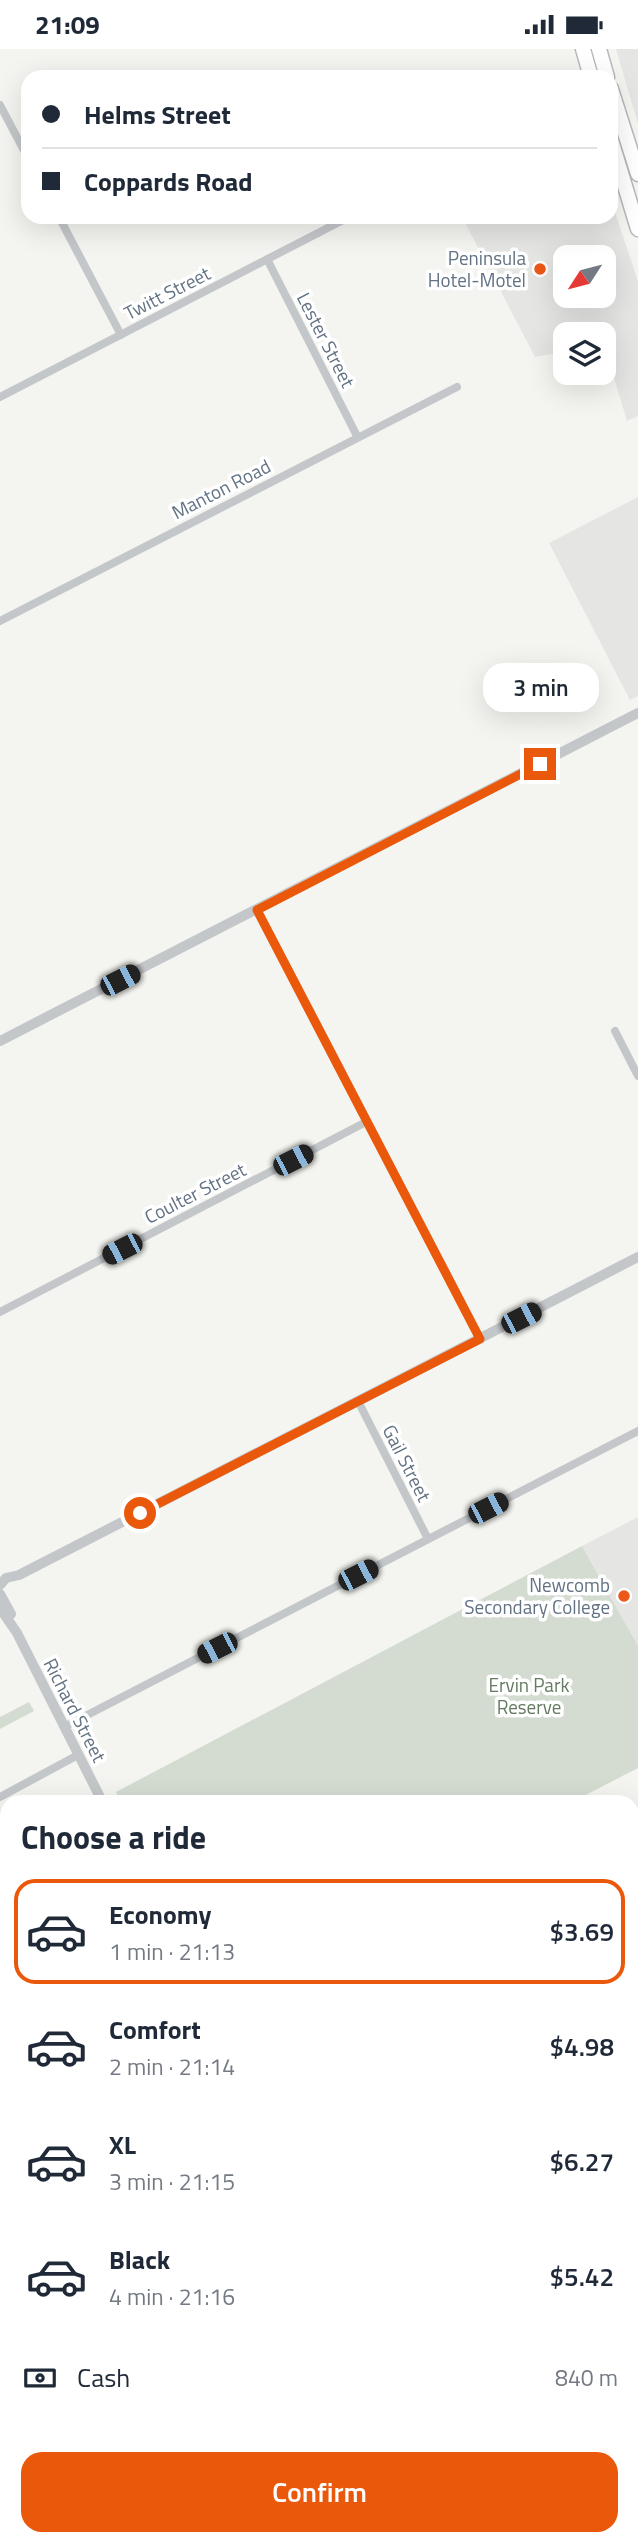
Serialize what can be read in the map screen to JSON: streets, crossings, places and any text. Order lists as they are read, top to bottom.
{
  "streets": {
    "street": [
      "Twitt Street",
      "Lester Street",
      "Manton Road",
      "Coulter Street",
      "Gail Street",
      "Richard Street"
    ]
  },
  "crossings": [
    ["Twitt Street", "Lester Street"],
    ["Lester Street", "Manton Road"]
  ],
  "parks": ["Ervin Park Reserve"],
  "places": ["Peninsula Hotel-Motel", "Newcomb Secondary College"],
  "north": "bottom left",
  "page": {
    "status": "21:09",
    "banner": ["Helms Street", "Coppards Road"],
    "bubble": "3 min",
    "heading": "Choose a ride",
    "list": [
      {
        "name": "Economy",
        "note": "1 min · 21:13",
        "value": "$3.69"
      },
      {
        "name": "Comfort",
        "note": "2 min · 21:14",
        "value": "$4.98"
      },
      {
        "name": "XL",
        "note": "3 min · 21:15",
        "value": "$6.27"
      },
      {
        "name": "Black",
        "note": "4 min · 21:16",
        "value": "$5.42"
      }
    ],
    "pay": ["Cash", "840 m"],
    "buttons": "Confirm"
  }
}
